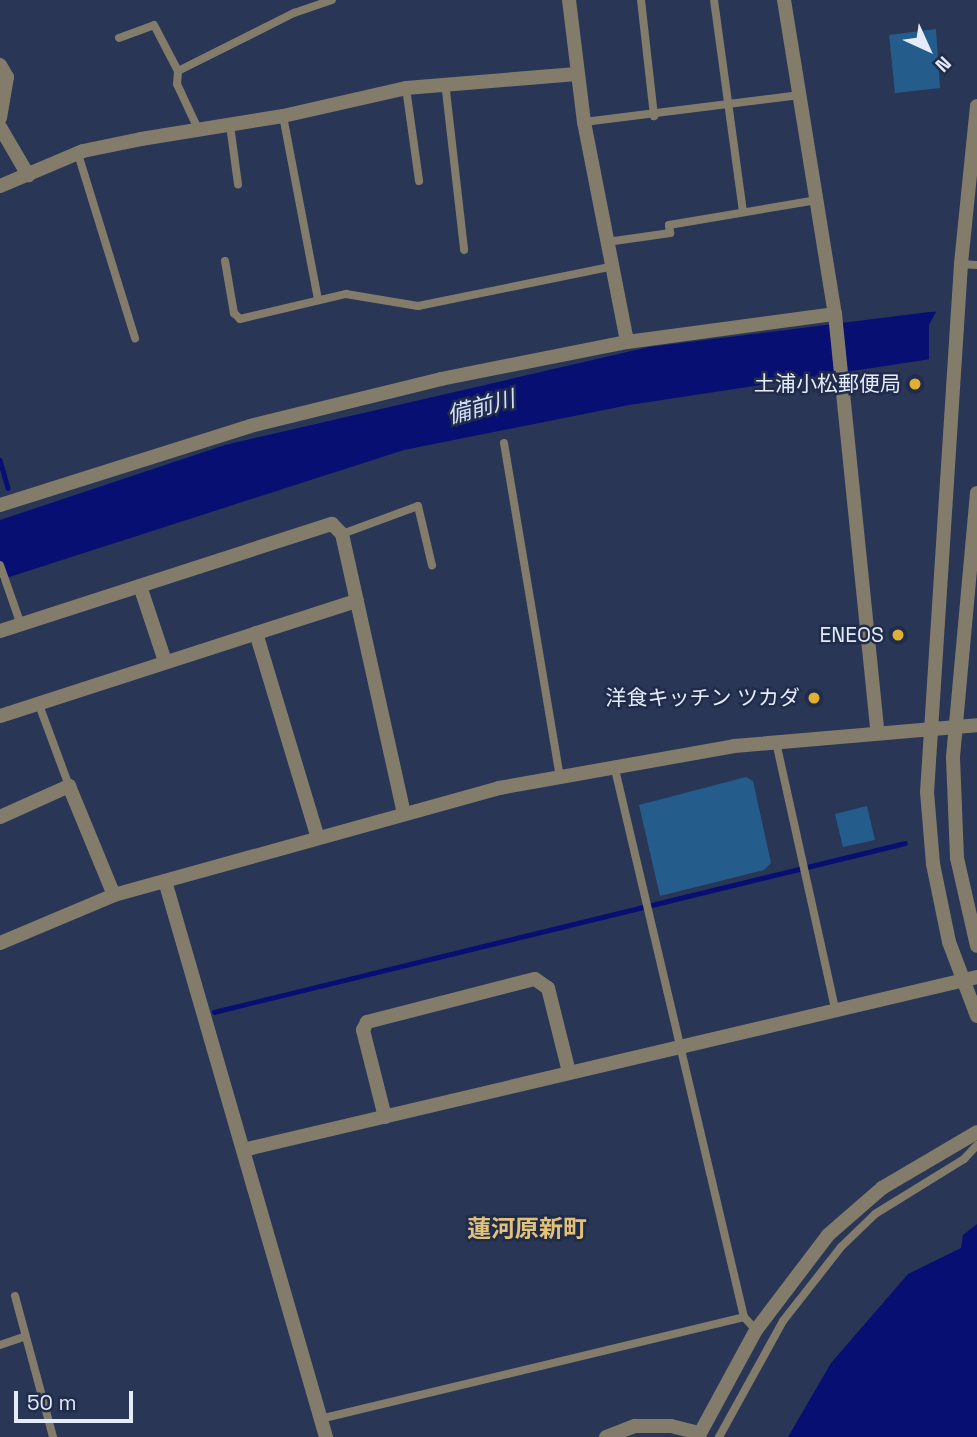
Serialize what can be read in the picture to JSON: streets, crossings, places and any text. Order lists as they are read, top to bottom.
{
  "districts": ["蓮河原新町"],
  "water": ["備前川"],
  "places": ["土浦小松郵便局", "ENEOS", "洋食キッチン ツカダ"],
  "scale_bar": "50 m",
  "north": "bottom right"
}
